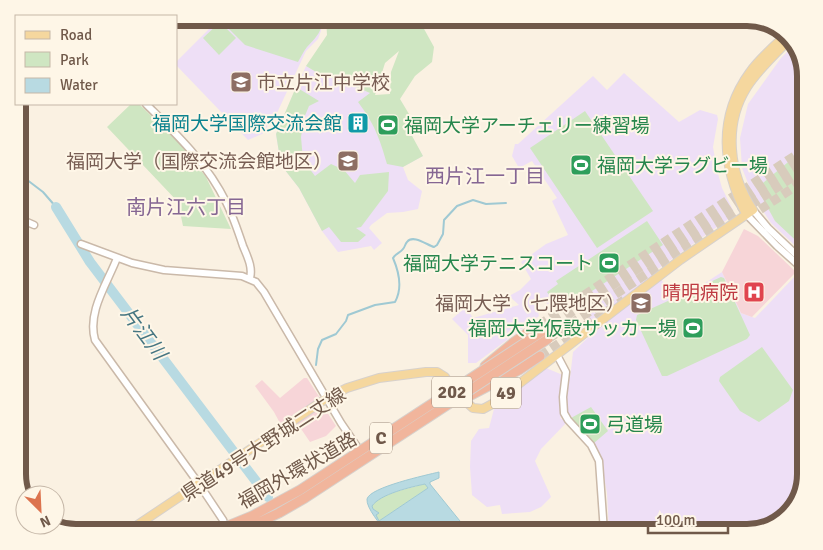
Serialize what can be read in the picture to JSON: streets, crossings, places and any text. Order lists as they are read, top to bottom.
{
  "streets": {
    "highway": ["202", "C", "福岡外環状道路"],
    "main road": ["49", "県道49号大野城二丈線"]
  },
  "crossings": [
    ["C", "福岡外環状道路"],
    ["県道49号大野城二丈線", "福岡外環状道路"]
  ],
  "districts": ["西片江一丁目", "南片江六丁目"],
  "water": ["片江川"],
  "places": {
    "school or university": ["市立片江中学校", "福岡大学（国際交流会館地区）", "福岡大学（七隈地区）"],
    "building": ["福岡大学国際交流会館"],
    "sports": [
      "福岡大学アーチェリー練習場",
      "福岡大学ラグビー場",
      "福岡大学テニスコート",
      "福岡大学仮設サッカー場",
      "弓道場"
    ],
    "hospital": ["晴明病院"]
  },
  "legend": ["Road", "Park", "Water"],
  "scale_bar": "100 m",
  "north": "bottom right"
}
